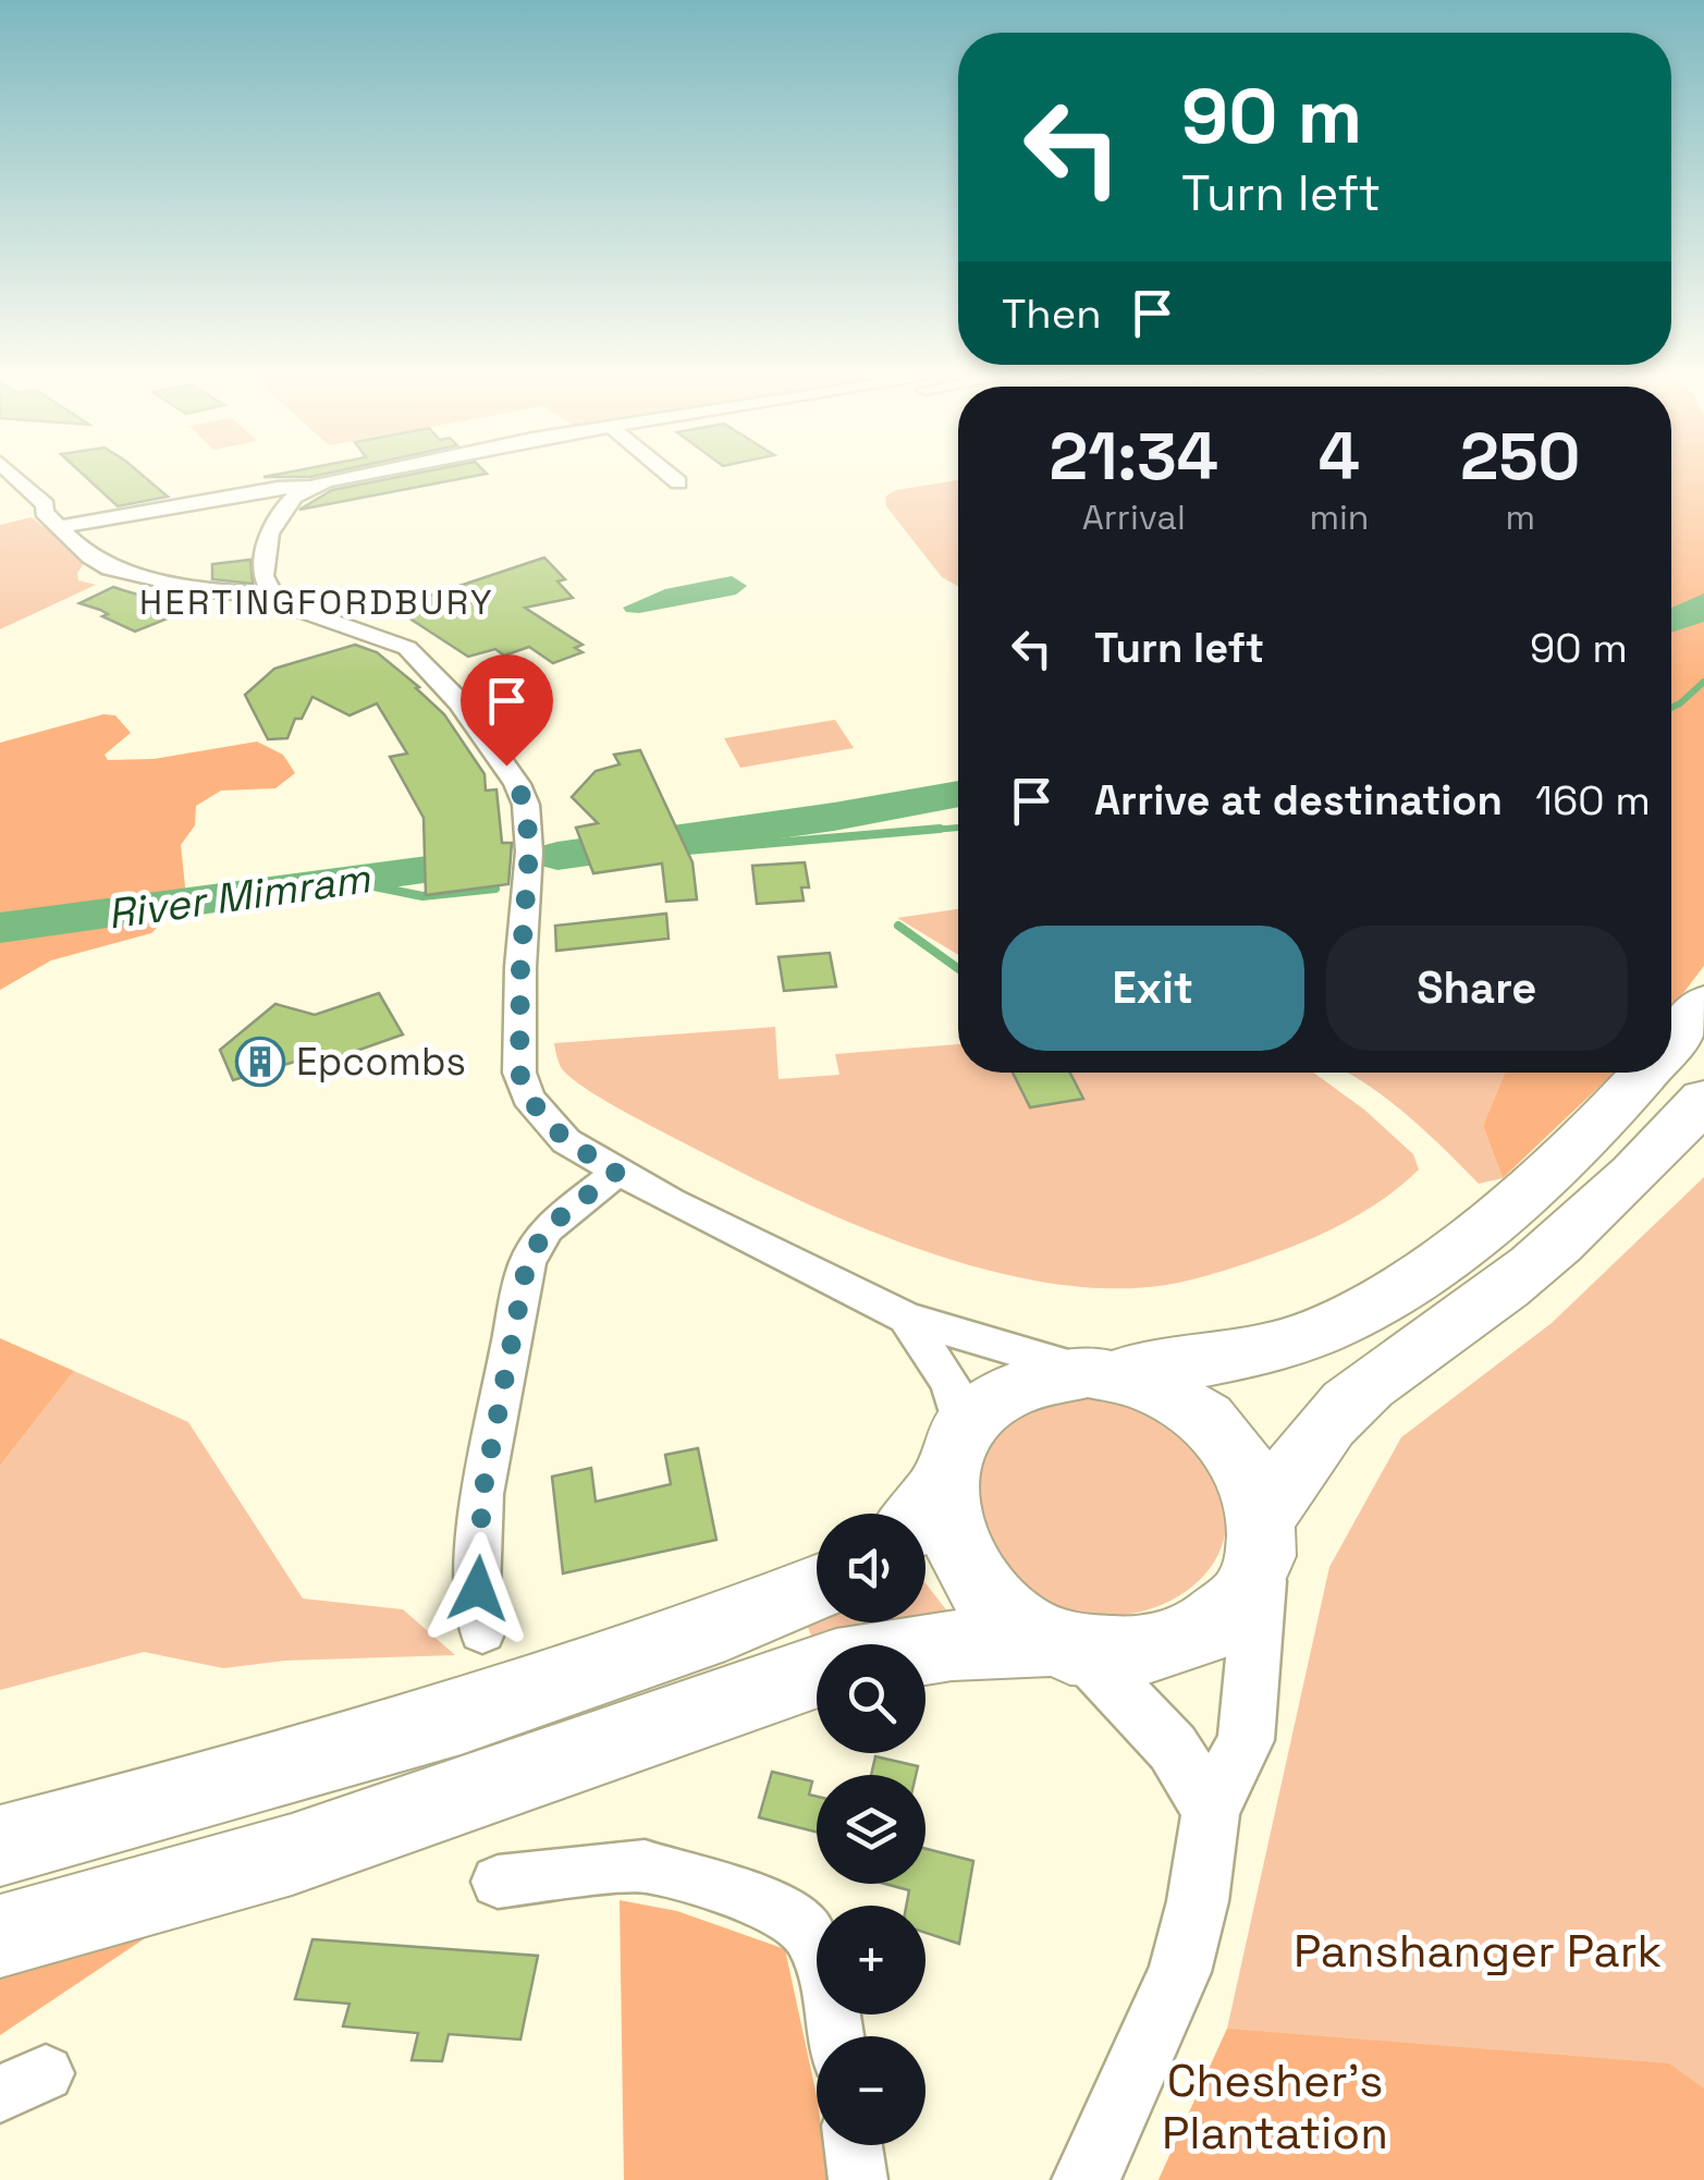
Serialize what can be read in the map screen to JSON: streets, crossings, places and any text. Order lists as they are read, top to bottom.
{
  "districts": ["HERTINGFORDBURY"],
  "water": ["River Mimram"],
  "parks": ["Panshanger Park", "Chesher's Plantation"],
  "places": {
    "building": ["Epcombs"]
  },
  "page": {
    "turn": ["90 m", "Turn left"],
    "then": "Then",
    "eta": [
      "21:34",
      "Arrival",
      "4",
      "min",
      "250",
      "m"
    ],
    "list": [
      {
        "name": "Turn left",
        "value": "90 m"
      },
      {
        "name": "Arrive at destination",
        "value": "160 m"
      }
    ],
    "buttons": ["Exit", "Share"],
    "map_buttons": ["+", "−"]
  }
}
